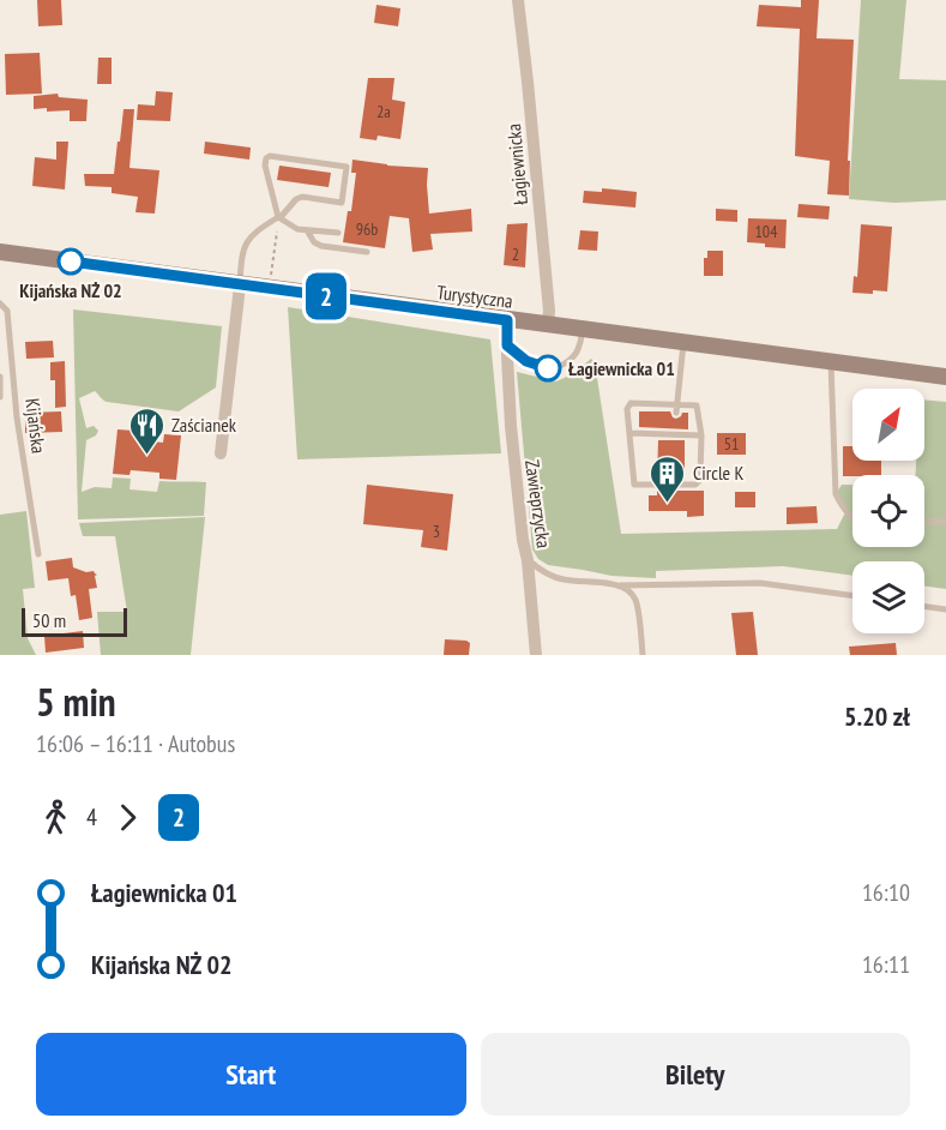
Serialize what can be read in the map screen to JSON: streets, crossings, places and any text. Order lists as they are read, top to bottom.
{
  "streets": {
    "main road": ["Turystyczna"],
    "street": ["Łagiewnicka", "Zawieprzycka"],
    "lane": ["Kijańska"]
  },
  "crossings": [
    ["Łagiewnicka", "Turystyczna"],
    ["Turystyczna", "Zawieprzycka"]
  ],
  "places": {
    "other": ["Kijańska NŻ 02", "Łagiewnicka 01"],
    "restaurant": ["Zaścianek"],
    "building": ["Circle K"]
  },
  "lines": ["bus line 2"],
  "house_numbers": [
    "2a",
    "96b",
    "104",
    "2",
    "51",
    "3"
  ],
  "scale_bar": "50 m",
  "north": "top right",
  "page": {
    "on_map": "2",
    "scale": "50 m",
    "heading": ["5 min", "16:06 – 16:11 · Autobus", "5.20 zł"],
    "legs": ["4", "2"],
    "list": [
      {
        "name": "Łagiewnicka 01",
        "value": "16:10"
      },
      {
        "name": "Kijańska NŻ 02",
        "value": "16:11"
      }
    ],
    "buttons": ["Start", "Bilety"]
  }
}
